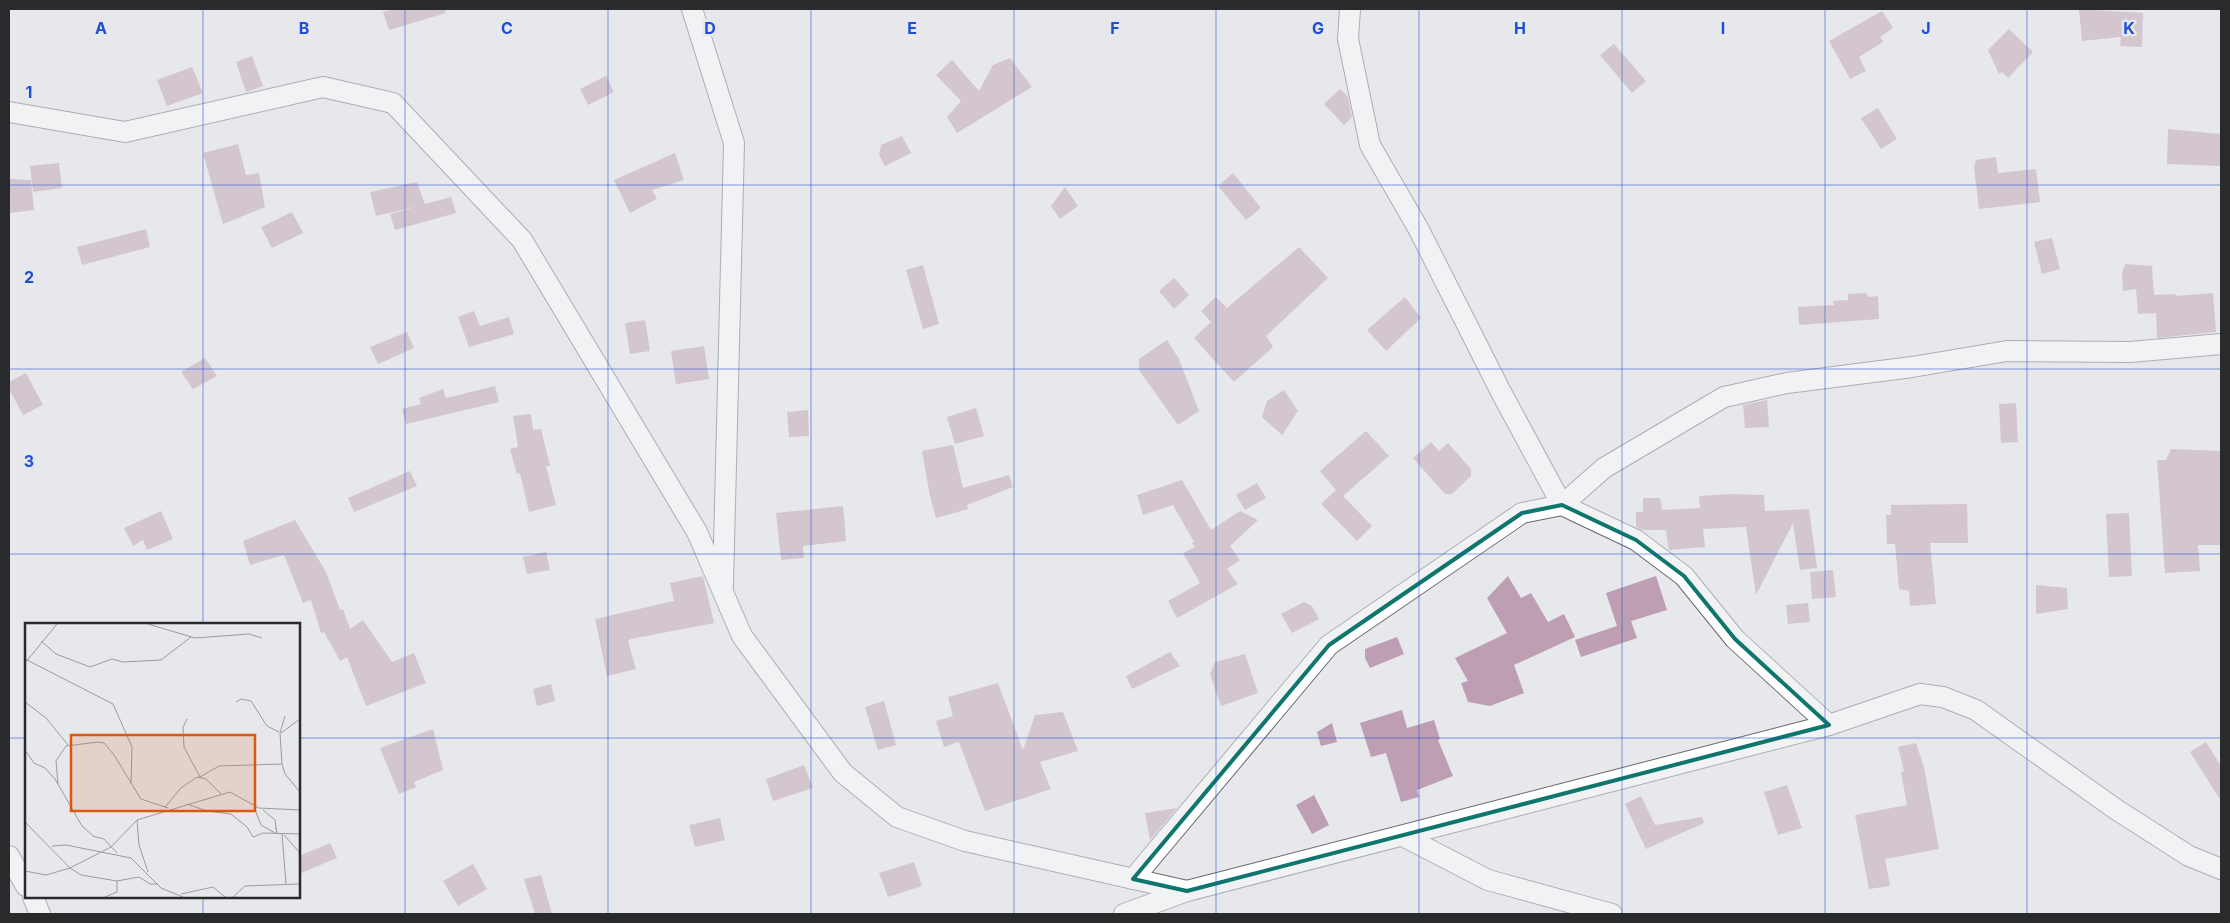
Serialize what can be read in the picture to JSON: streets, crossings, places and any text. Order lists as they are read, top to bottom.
{
  "grid": {
    "columns": [
      "A",
      "B",
      "C",
      "D",
      "E",
      "F",
      "G",
      "H",
      "I",
      "J",
      "K"
    ],
    "rows": ["1", "2", "3"]
  }
}
